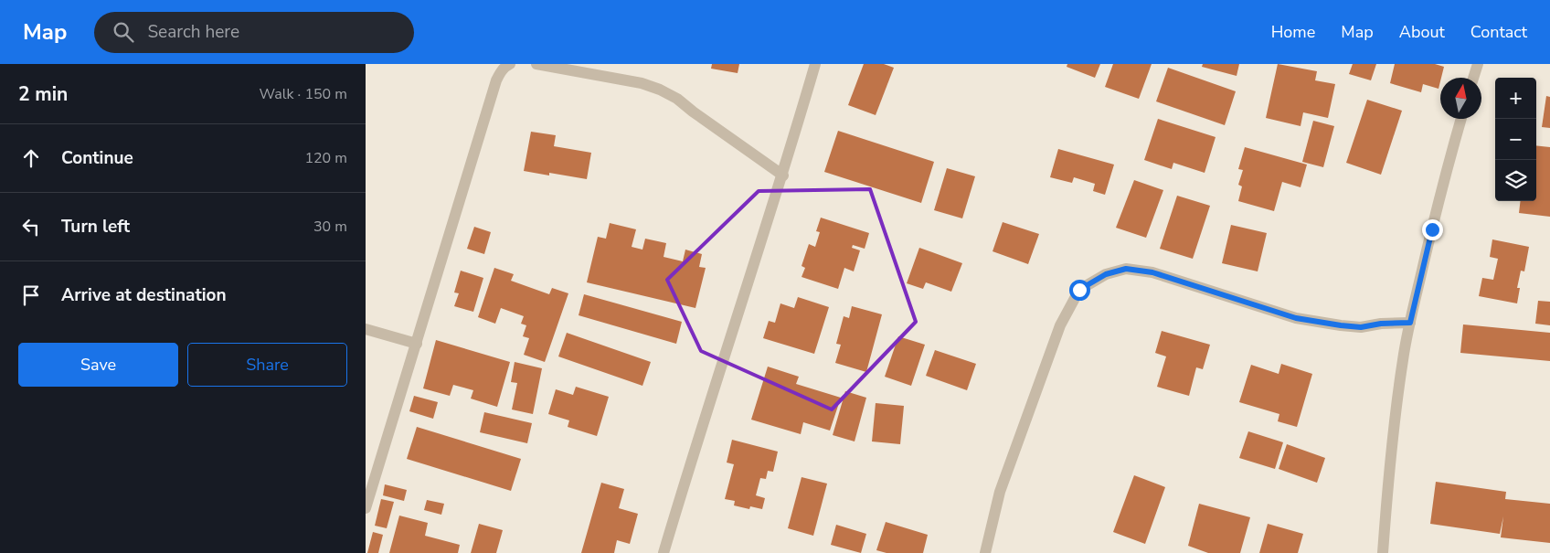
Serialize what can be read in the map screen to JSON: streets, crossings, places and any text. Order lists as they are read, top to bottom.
{
  "north": "top",
  "page": {
    "header": "Map",
    "search": "Search here",
    "nav": [
      "Home",
      "Map",
      "About",
      "Contact"
    ],
    "heading": ["2 min", "Walk · 150 m"],
    "map_buttons": ["+", "−"],
    "list": [
      ["Continue", "120 m"],
      ["Turn left", "30 m"],
      "Arrive at destination"
    ],
    "buttons": ["Save", "Share"]
  }
}
